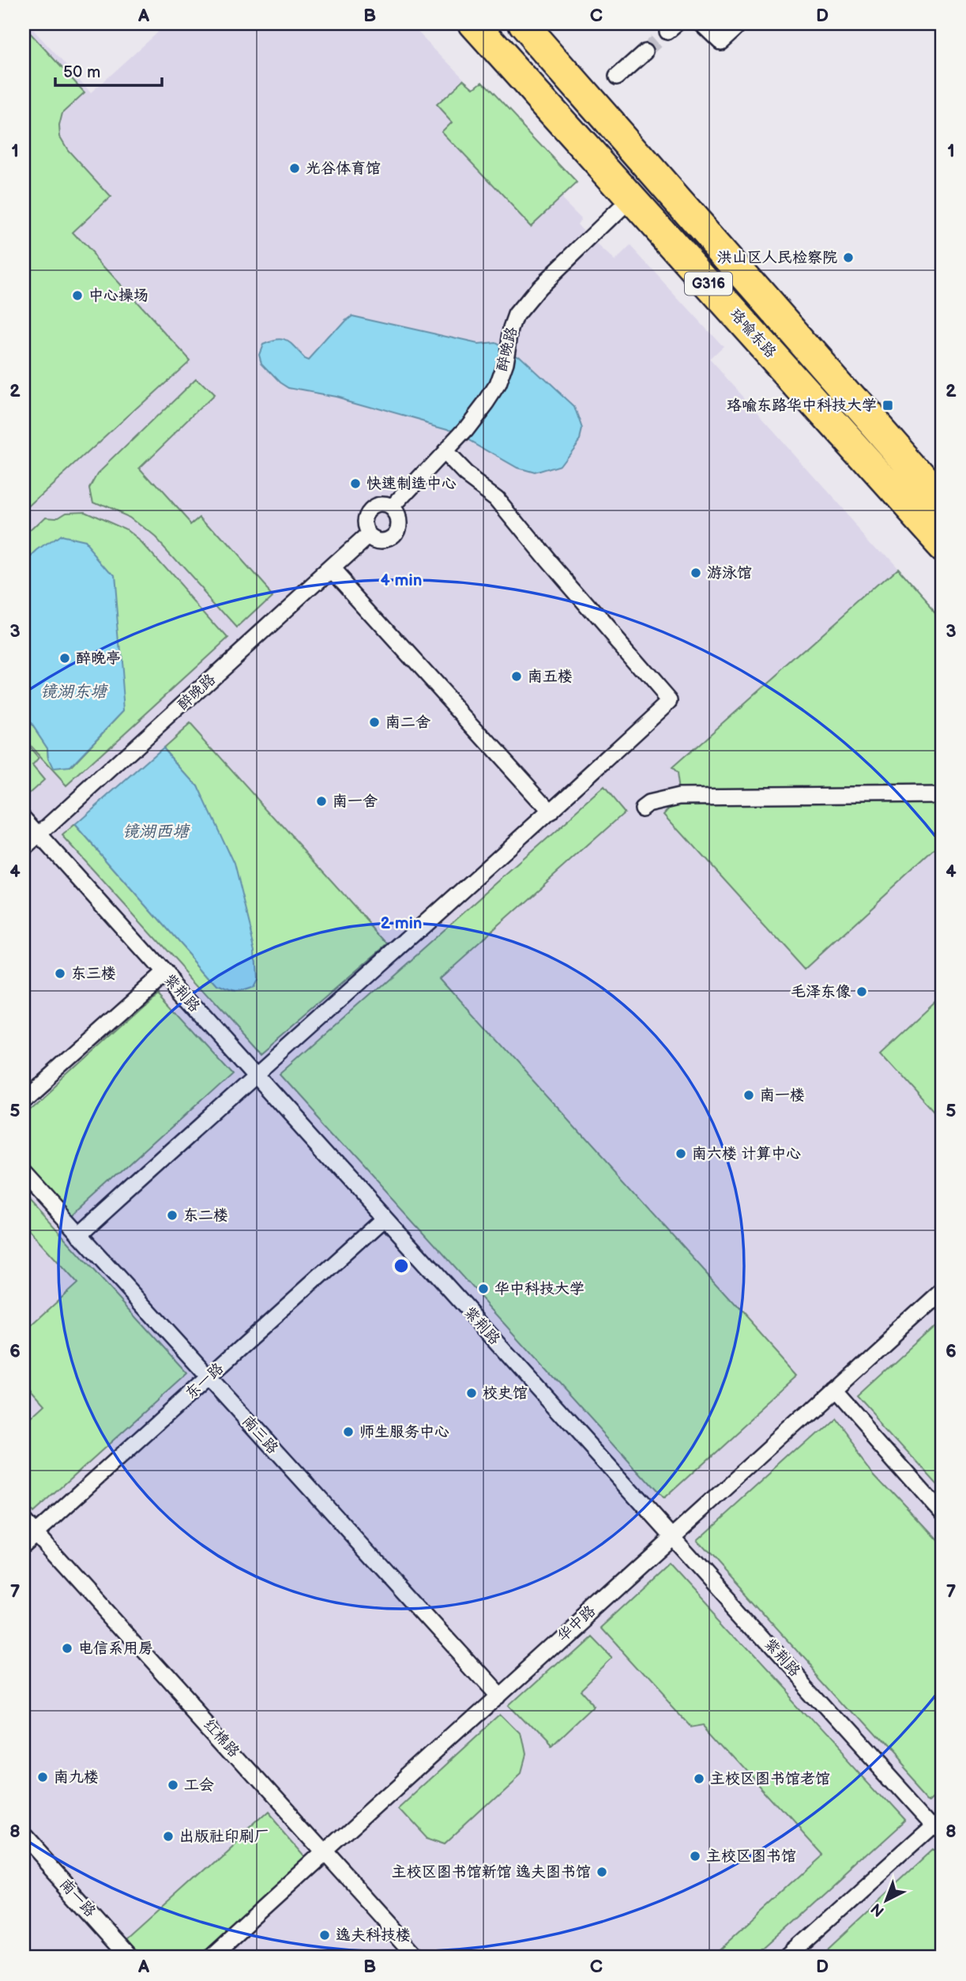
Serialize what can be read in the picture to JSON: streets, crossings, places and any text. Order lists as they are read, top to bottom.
{
  "streets": {
    "highway": ["G316", "珞喻东路"],
    "street": [
      "醉晚路",
      "紫荆路",
      "东一路",
      "南三路",
      "华中路",
      "红棉路",
      "南一路"
    ]
  },
  "crossings": [
    ["珞喻东路", "醉晚路"],
    ["醉晚路", "紫荆路"],
    ["紫荆路", "东一路"],
    ["紫荆路", "华中路"],
    ["东一路", "南三路"],
    ["东一路", "红棉路"],
    ["南三路", "华中路"],
    ["华中路", "红棉路"]
  ],
  "water": ["镜湖东塘", "镜湖西塘"],
  "places": {
    "other": [
      "光谷体育馆",
      "洪山区人民检察院",
      "中心操场",
      "快速制造中心",
      "游泳馆",
      "醉晚亭",
      "南五楼",
      "南二舍",
      "南一舍",
      "东三楼",
      "毛泽东像",
      "南一楼",
      "南六楼 计算中心",
      "东二楼",
      "华中科技大学",
      "校史馆",
      "师生服务中心",
      "电信系用房",
      "南九楼",
      "主校区图书馆老馆",
      "工会",
      "出版社印刷厂",
      "主校区图书馆",
      "主校区图书馆新馆 逸夫图书馆",
      "逸夫科技楼"
    ],
    "transit": ["珞喻东路华中科技大学"]
  },
  "scale_bar": "50 m",
  "north": "bottom left",
  "grid": {
    "columns": [
      "A",
      "B",
      "C",
      "D"
    ],
    "rows": [
      "1",
      "2",
      "3",
      "4",
      "5",
      "6",
      "7",
      "8"
    ]
  },
  "rings": ["4 min", "2 min"]
}
